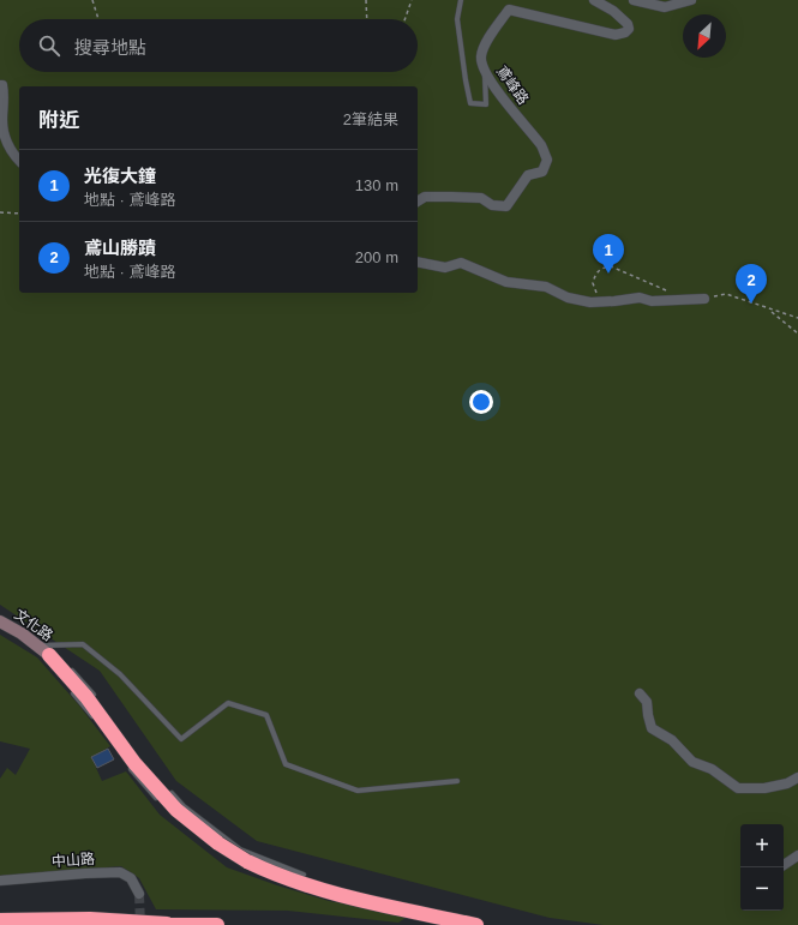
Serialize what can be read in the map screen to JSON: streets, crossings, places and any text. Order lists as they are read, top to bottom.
{
  "streets": {
    "street": ["鳶峰路", "文化路", "中山路"]
  },
  "north": "bottom left",
  "page": {
    "search": "搜尋地點",
    "heading": ["附近", "2筆結果"],
    "list": [
      {
        "mark": "1",
        "name": "光復大鐘",
        "note": "地點 · 鳶峰路",
        "value": "130 m"
      },
      {
        "mark": "2",
        "name": "鳶山勝蹟",
        "note": "地點 · 鳶峰路",
        "value": "200 m"
      }
    ],
    "pins": ["1", "2"],
    "map_buttons": ["+", "−"]
  }
}
